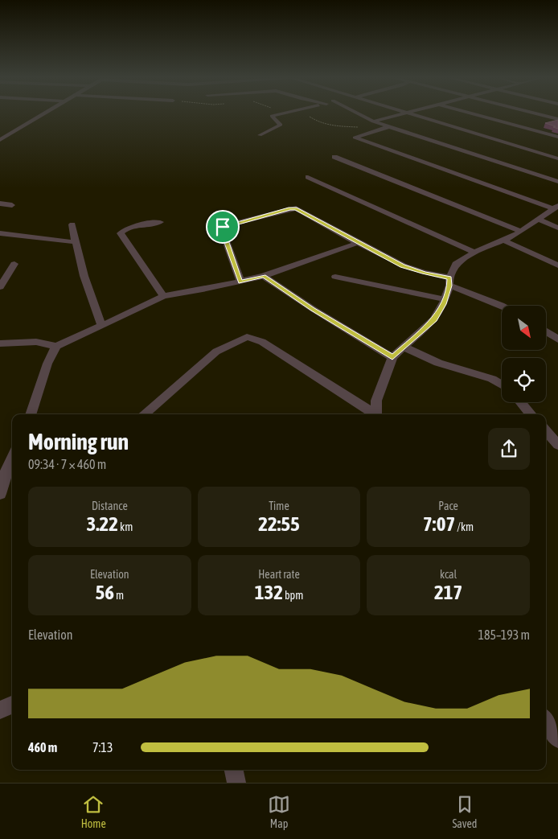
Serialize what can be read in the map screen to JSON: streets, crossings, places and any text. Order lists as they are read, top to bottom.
{
  "north": "bottom right",
  "page": {
    "heading": ["Morning run", "09:34 · 7 × 460 m"],
    "stats": [
      ["Distance", "3.22 km"],
      ["Time", "22:55"],
      ["Pace", "7:07 /km"],
      ["Elevation", "56 m"],
      ["Heart rate", "132 bpm"],
      ["kcal", "217"]
    ],
    "chart": ["Elevation", "185–193 m"],
    "list": [
      {
        "name": "460 m",
        "note": "7:13"
      }
    ],
    "tabs": ["Home", "Map", "Saved"]
  }
}
